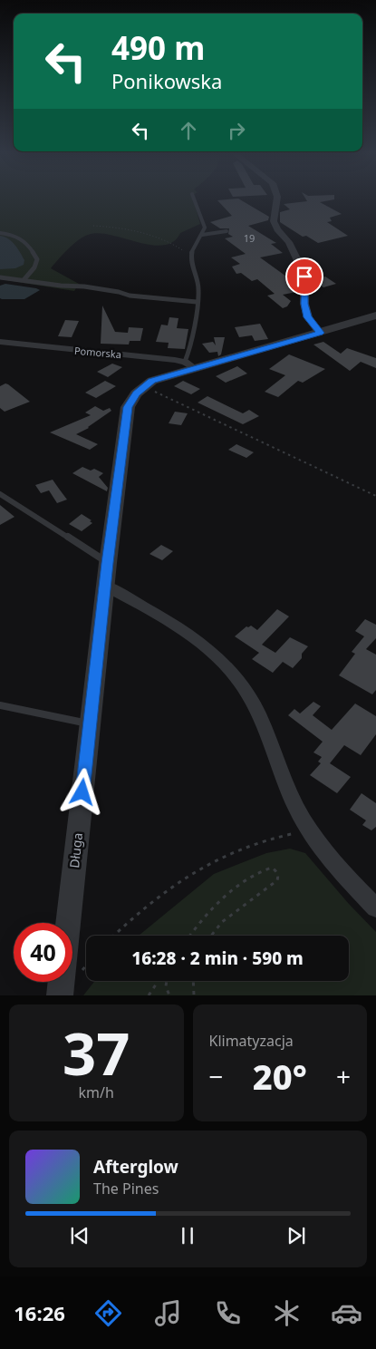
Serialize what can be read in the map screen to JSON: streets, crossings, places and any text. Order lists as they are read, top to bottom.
{
  "streets": {
    "street": ["Pomorska", "Długa"]
  },
  "crossings": [
    ["Pomorska", "Długa"]
  ],
  "house_numbers": ["19"],
  "page": {
    "turn": ["490 m", "Ponikowska"],
    "limit": "40",
    "trip": "16:28 · 2 min · 590 m",
    "tile": [
      ["37", "km/h"],
      "Klimatyzacja"
    ],
    "heat": ["−", "20°", "+"],
    "song": ["Afterglow", "The Pines"],
    "tabs": "16:26"
  }
}
